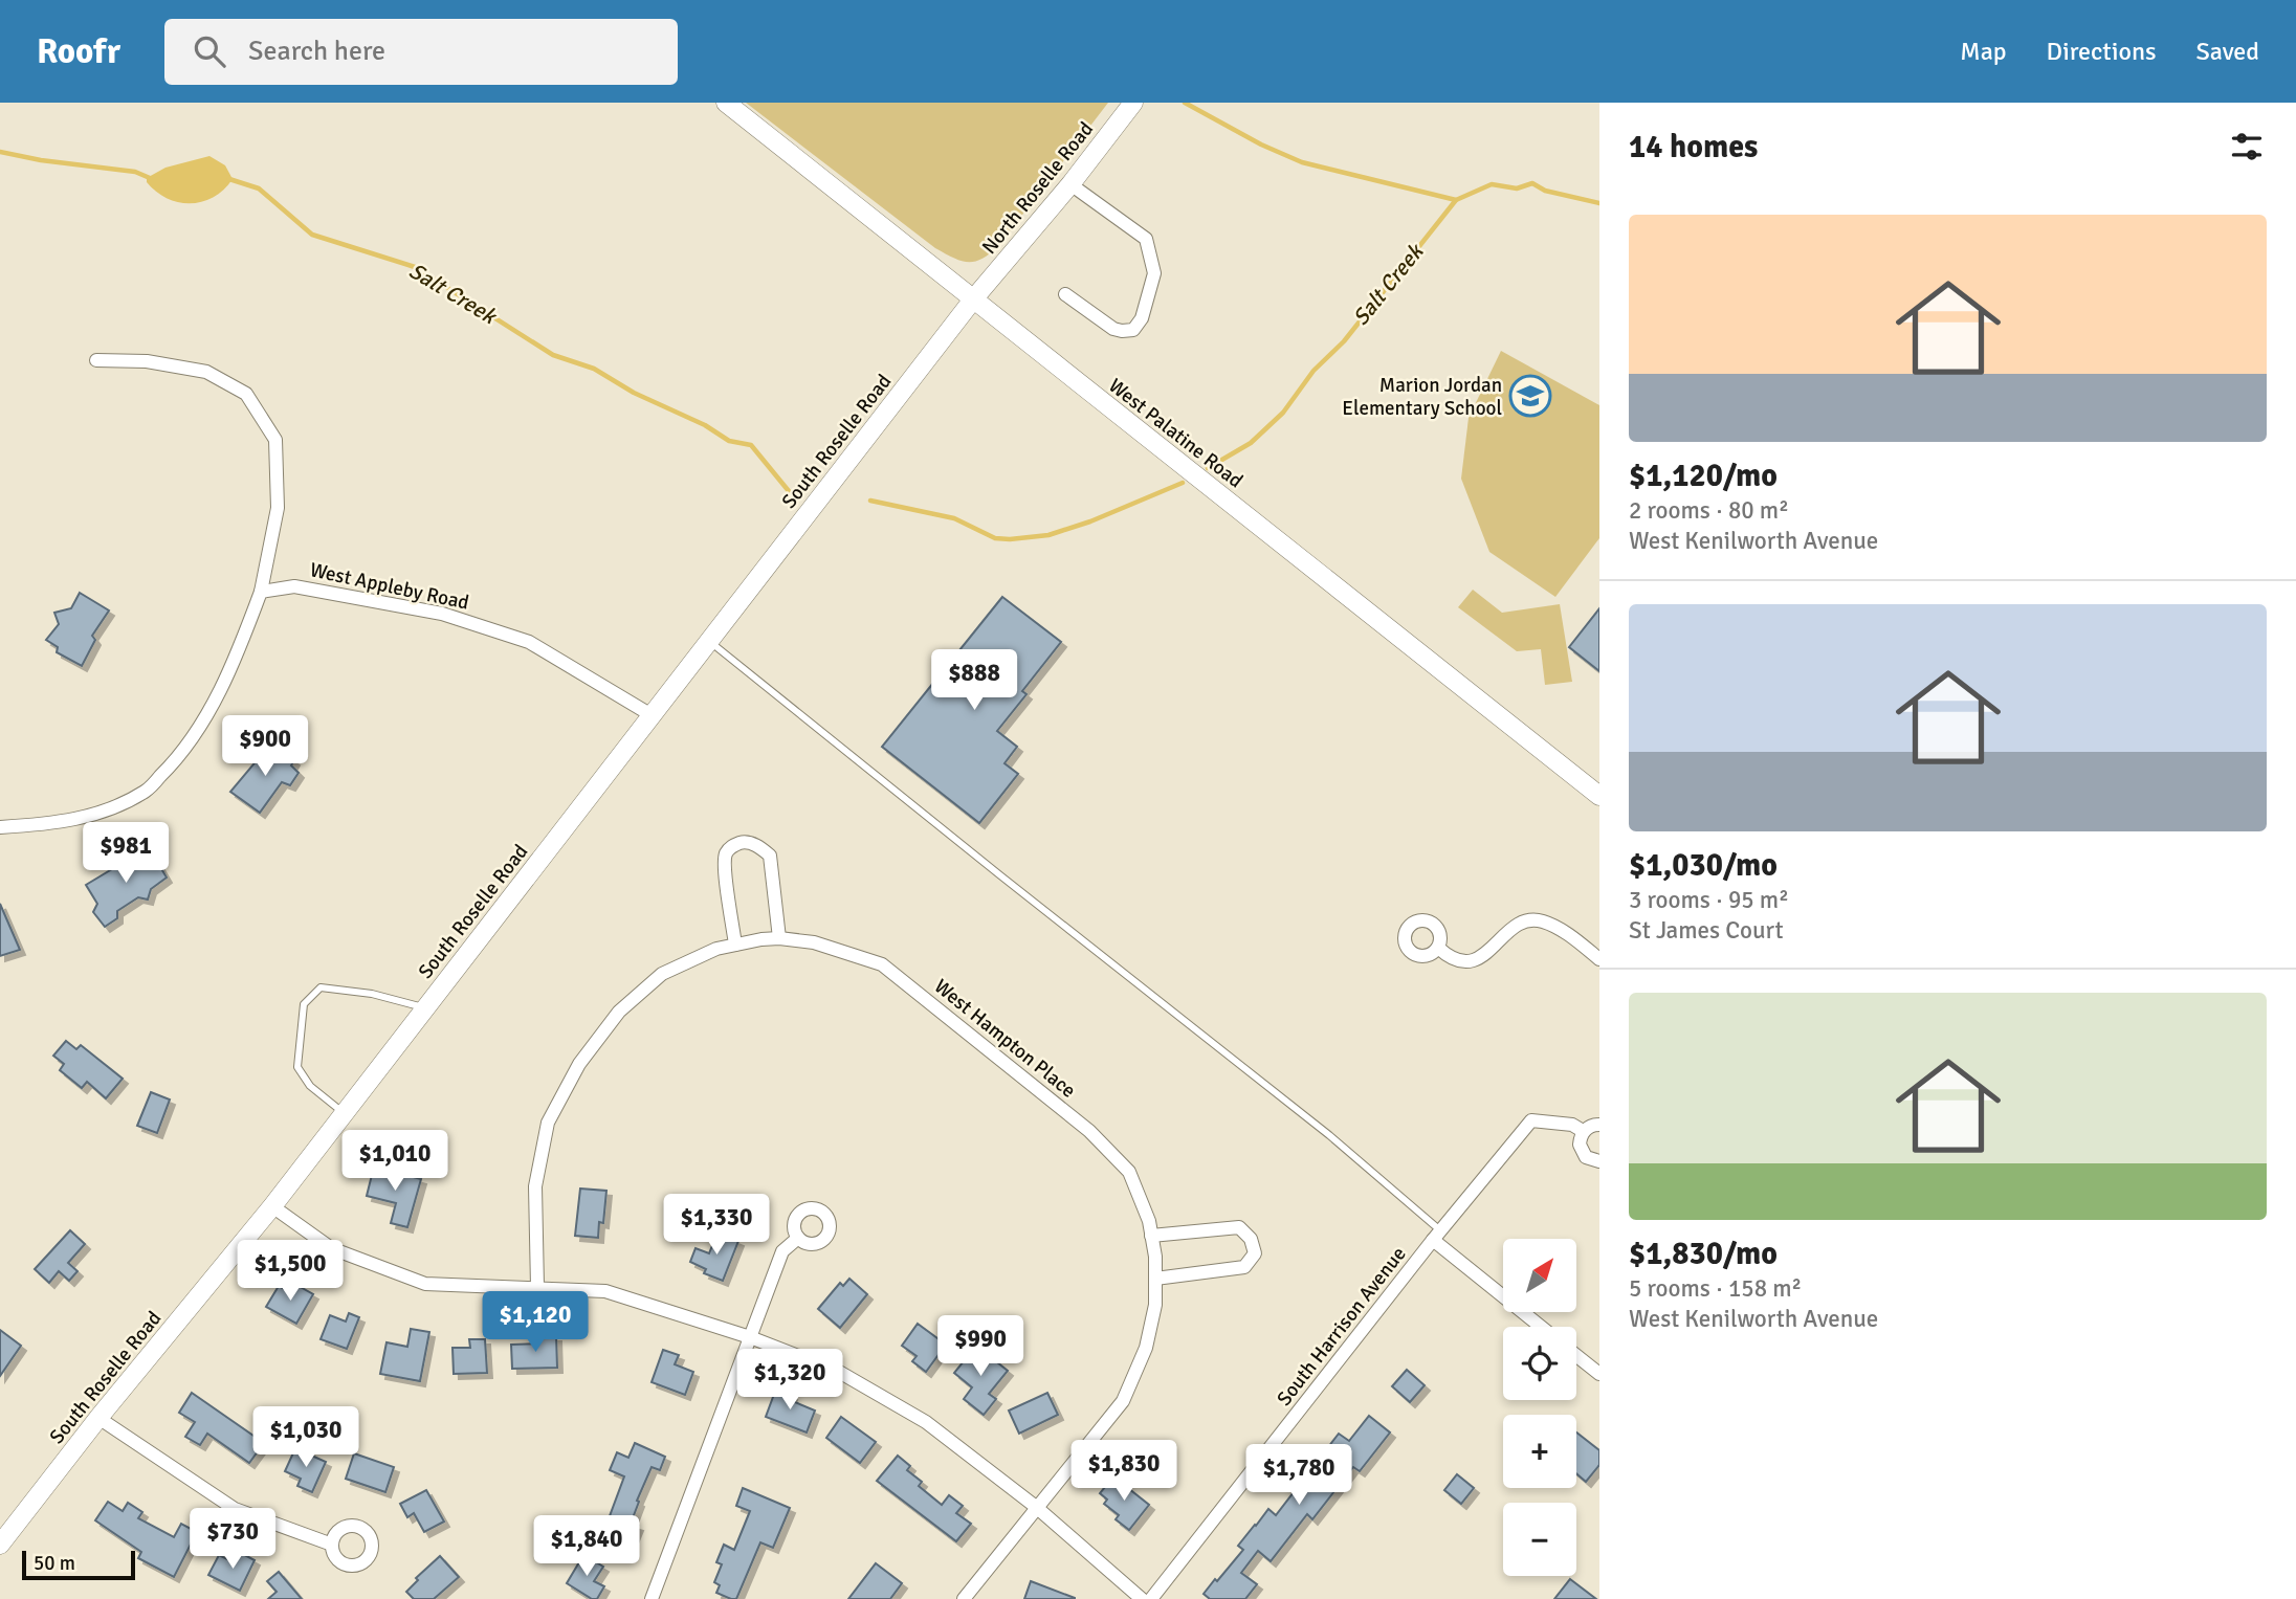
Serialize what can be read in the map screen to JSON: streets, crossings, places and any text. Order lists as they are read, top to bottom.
{
  "streets": {
    "main road": ["North Roselle Road", "West Palatine Road", "South Roselle Road"],
    "street": ["West Appleby Road", "West Hampton Place", "South Harrison Avenue"]
  },
  "crossings": [
    ["North Roselle Road", "West Palatine Road"],
    ["North Roselle Road", "South Roselle Road"],
    ["West Palatine Road", "South Roselle Road"],
    ["South Roselle Road", "West Appleby Road"]
  ],
  "water": ["Salt Creek"],
  "places": {
    "school or university": ["Marion Jordan Elementary School"]
  },
  "scale_bar": "50 m",
  "north": "top right",
  "page": {
    "header": "Roofr",
    "search": "Search here",
    "nav": ["Map", "Directions", "Saved"],
    "heading": "14 homes",
    "list": [
      {
        "name": "$1,120/mo",
        "note": "2 rooms · 80 m² · West Kenilworth Avenue"
      },
      {
        "name": "$1,030/mo",
        "note": "3 rooms · 95 m² · St James Court"
      },
      {
        "name": "$1,830/mo",
        "note": "5 rooms · 158 m² · West Kenilworth Avenue"
      }
    ],
    "price": [
      "$888",
      "$900",
      "$981",
      "$1,010",
      "$1,330",
      "$1,500",
      "$1,120",
      "$990",
      "$1,320",
      "$1,030",
      "$1,830",
      "$1,780",
      "$730",
      "$1,840"
    ],
    "map_buttons": ["+", "−"],
    "scale": "50 m"
  }
}
